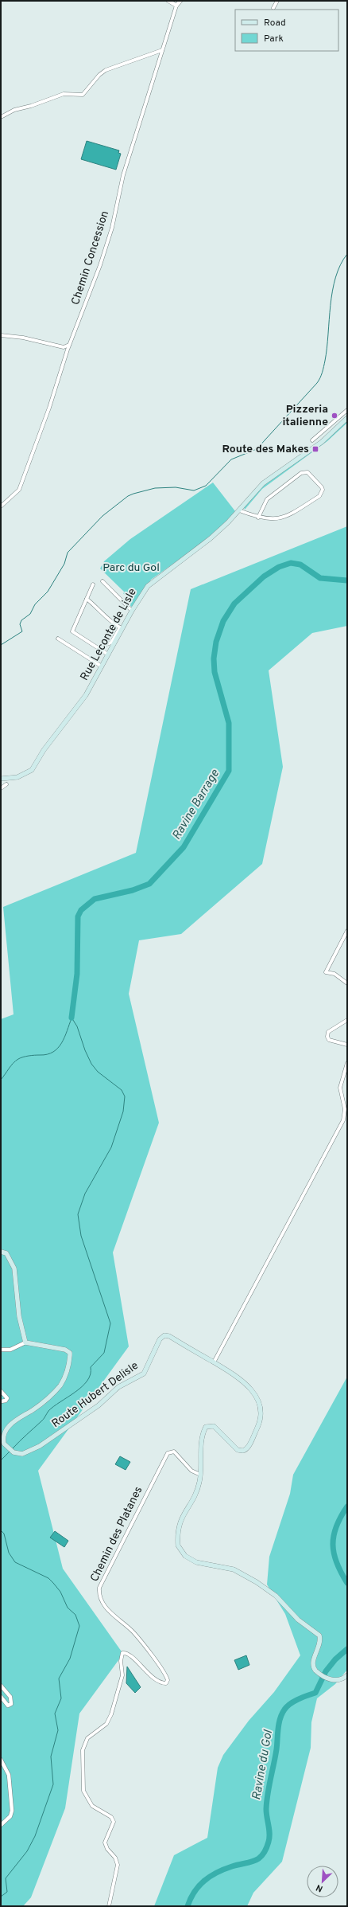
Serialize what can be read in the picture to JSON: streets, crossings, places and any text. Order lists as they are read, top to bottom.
{
  "streets": {
    "main road": ["Rue Leconte de Lisle", "Route Hubert Delisle"],
    "street": ["Chemin Concession", "Chemin des Platanes"]
  },
  "crossings": [
    ["Route Hubert Delisle", "Chemin des Platanes"]
  ],
  "water": ["Ravine Barrage", "Ravine du Gol"],
  "parks": ["Parc du Gol"],
  "places": {
    "other": ["Pizzeria italienne"],
    "transit": ["Route des Makes"]
  },
  "legend": ["Road", "Park"],
  "north": "bottom left"
}
